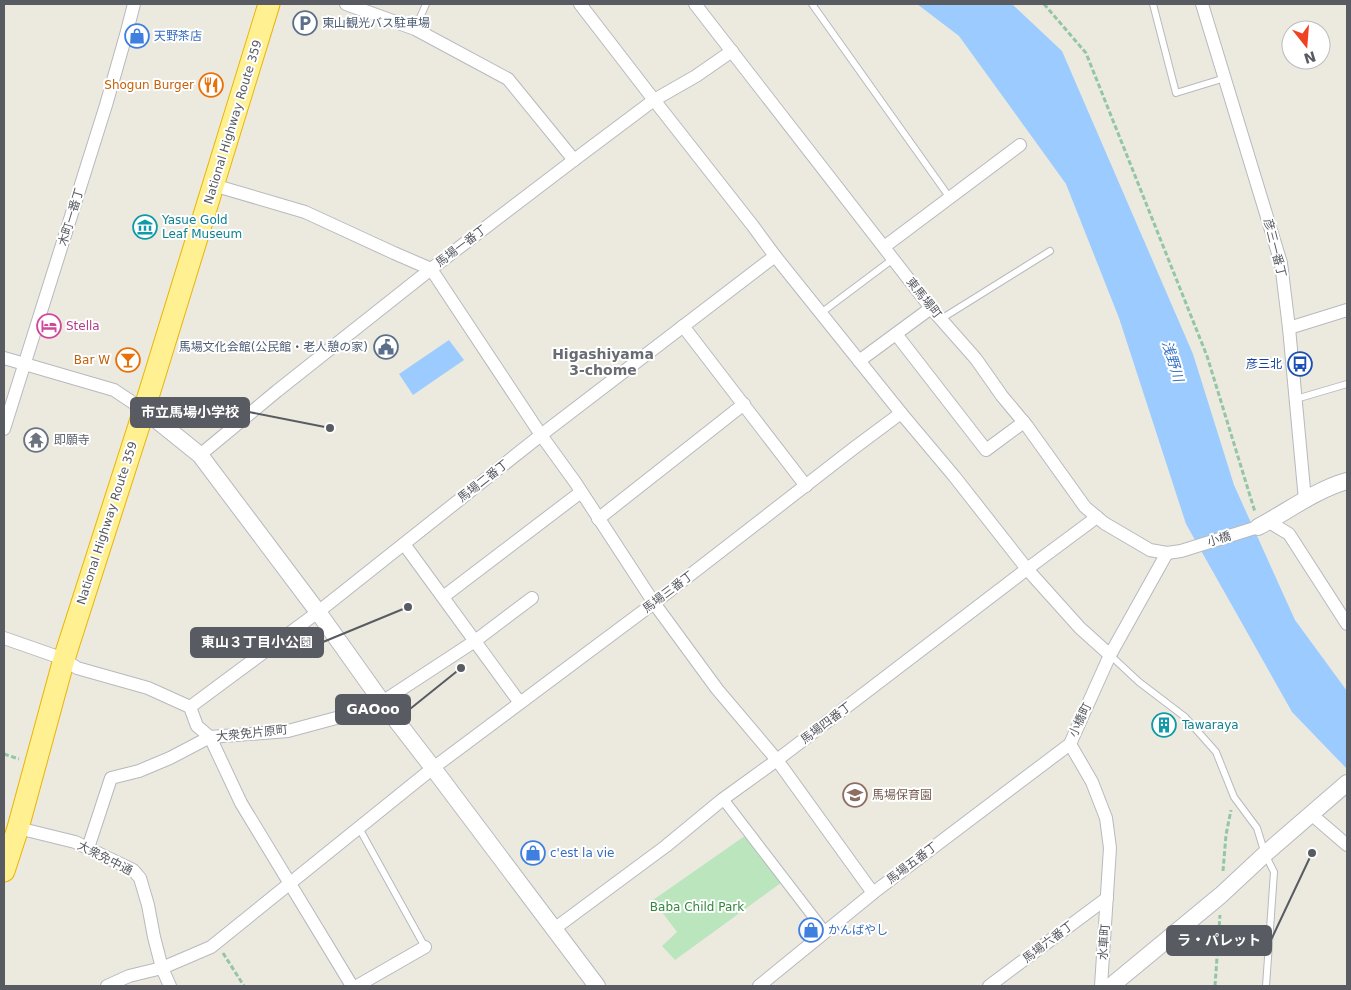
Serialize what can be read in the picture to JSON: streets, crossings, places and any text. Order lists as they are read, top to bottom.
{
  "streets": {
    "highway": ["National Highway Route 359"],
    "street": [
      "木町一番丁",
      "馬場一番丁",
      "彦三一番丁",
      "東馬場町",
      "馬場二番丁",
      "小橋",
      "馬場三番丁",
      "小橋町",
      "馬場四番丁",
      "大衆免片原町",
      "大衆免中通",
      "馬場五番丁",
      "馬場六番丁",
      "水車町"
    ]
  },
  "crossings": [
    ["National Highway Route 359", "大衆免中通"],
    ["馬場一番丁", "東馬場町"],
    ["東馬場町", "小橋"],
    ["東馬場町", "小橋町"],
    ["東馬場町", "馬場四番丁"],
    ["馬場三番丁", "大衆免中通"],
    ["小橋町", "馬場五番丁"],
    ["小橋町", "馬場六番丁"],
    ["小橋町", "水車町"],
    ["大衆免片原町", "大衆免中通"],
    ["馬場六番丁", "水車町"]
  ],
  "districts": ["Higashiyama 3-chome"],
  "water": ["浅野川"],
  "parks": ["Baba Child Park"],
  "places": {
    "parking": ["東山観光バス駐車場"],
    "shop": ["天野茶店", "c'est la vie", "かんばやし"],
    "restaurant": ["Shogun Burger"],
    "museum": ["Yasue Gold Leaf Museum"],
    "hotel": ["Stella"],
    "public building": ["馬場文化会館(公民館・老人憩の家)"],
    "bar": ["Bar W"],
    "bus stop": ["彦三北"],
    "other": [
      "市立馬場小学校",
      "東山３丁目小公園",
      "GAOoo",
      "ラ・パレット"
    ],
    "temple": ["即願寺"],
    "building": ["Tawaraya"],
    "school or university": ["馬場保育園"]
  },
  "north": "bottom"
}
